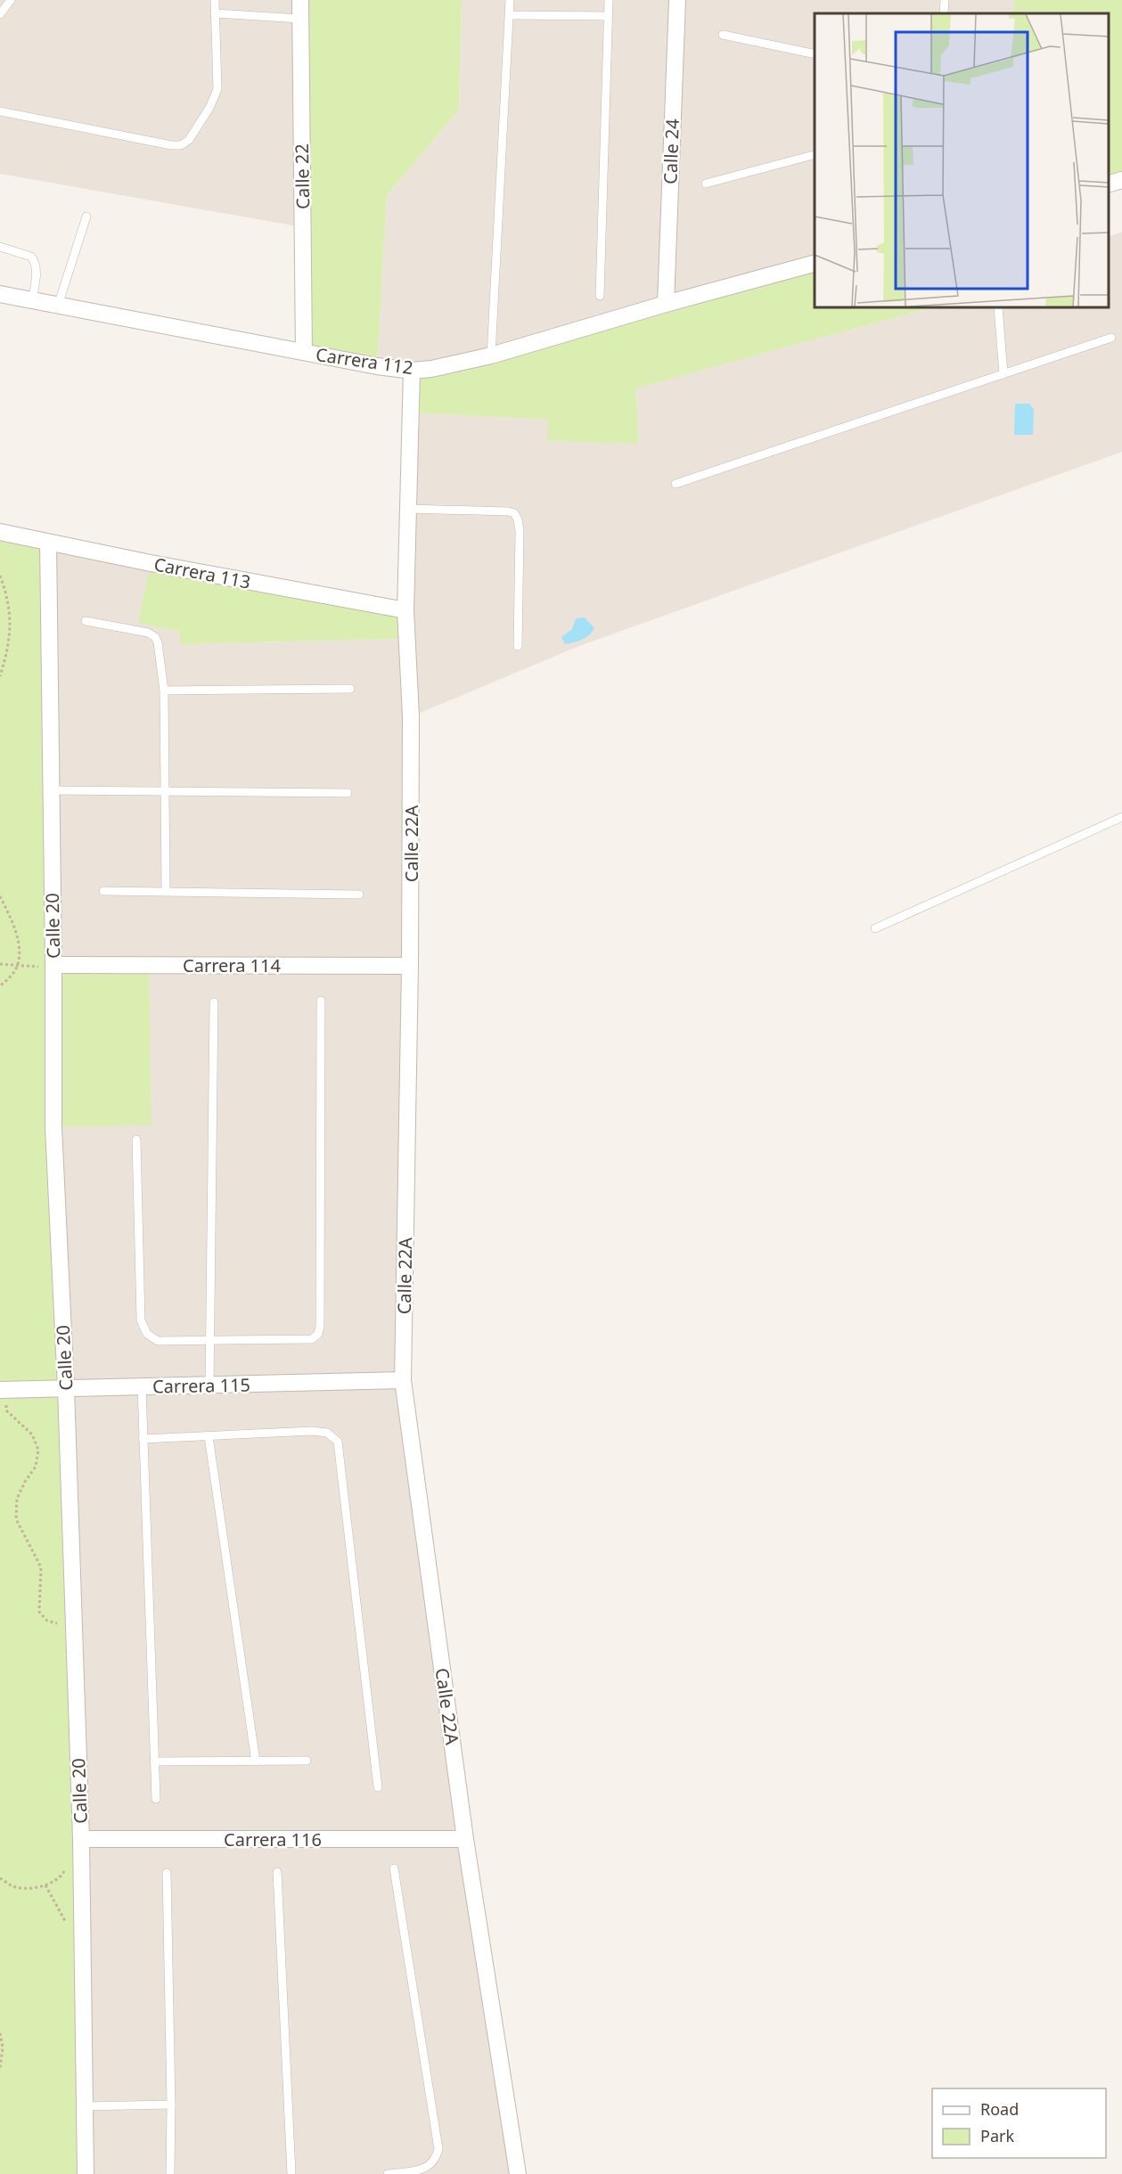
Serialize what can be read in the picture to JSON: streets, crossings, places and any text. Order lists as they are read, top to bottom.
{
  "streets": {
    "street": [
      "Calle 24",
      "Calle 22",
      "Carrera 112",
      "Carrera 113",
      "Calle 22A",
      "Calle 20",
      "Carrera 114",
      "Carrera 115",
      "Carrera 116"
    ]
  },
  "crossings": [
    ["Calle 24", "Carrera 112"],
    ["Calle 22", "Carrera 112"],
    ["Carrera 112", "Calle 22A"],
    ["Carrera 113", "Calle 22A"],
    ["Carrera 113", "Calle 20"],
    ["Calle 22A", "Carrera 114"],
    ["Calle 22A", "Carrera 115"],
    ["Calle 22A", "Carrera 116"],
    ["Calle 20", "Carrera 114"],
    ["Calle 20", "Carrera 115"],
    ["Calle 20", "Carrera 116"]
  ],
  "legend": ["Road", "Park"]
}
